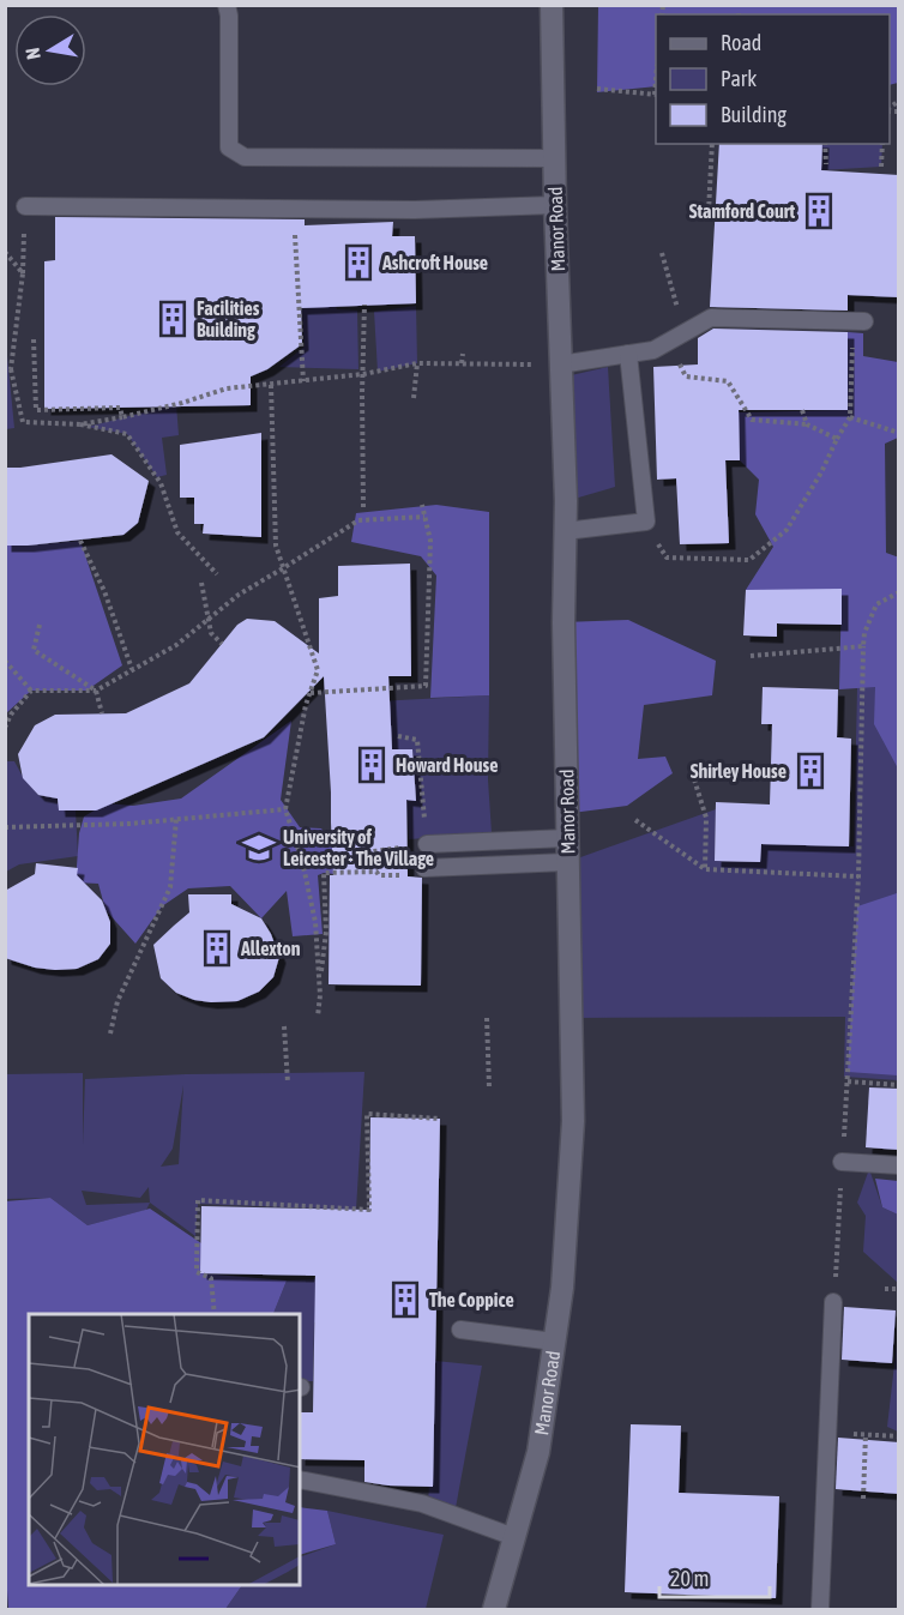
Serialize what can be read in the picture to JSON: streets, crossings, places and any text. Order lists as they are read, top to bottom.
{
  "streets": {
    "street": ["Manor Road"]
  },
  "places": {
    "building": [
      "Stamford Court",
      "Ashcroft House",
      "Facilities Building",
      "Howard House",
      "Shirley House",
      "Allexton",
      "The Coppice"
    ],
    "school or university": ["University of Leicester - The Village"]
  },
  "legend": ["Road", "Park", "Building"],
  "scale_bar": "20 m",
  "north": "left"
}
